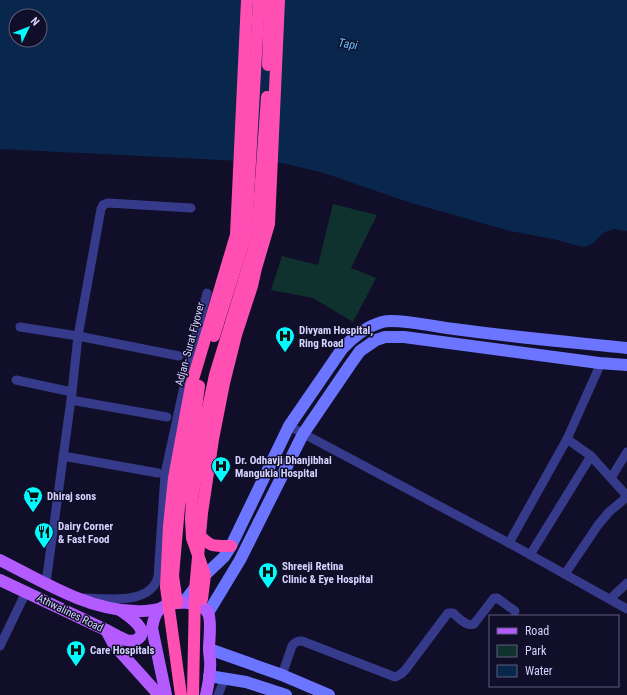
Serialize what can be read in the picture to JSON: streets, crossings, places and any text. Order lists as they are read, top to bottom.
{
  "streets": {
    "highway": ["Adjan- Surat Flyover"],
    "main road": ["Athwalines Road"]
  },
  "water": ["Tapi"],
  "places": {
    "hospital": [
      "Divyam Hospital, Ring Road",
      "Dr. Odhavji Dhanjibhai Mangukia Hospital",
      "Shreeji Retina Clinic & Eye Hospital",
      "Care Hospitals"
    ],
    "supermarket": ["Dhiraj sons"],
    "restaurant": ["Dairy Corner & Fast Food"]
  },
  "legend": ["Road", "Park", "Water"],
  "north": "top right"
}
